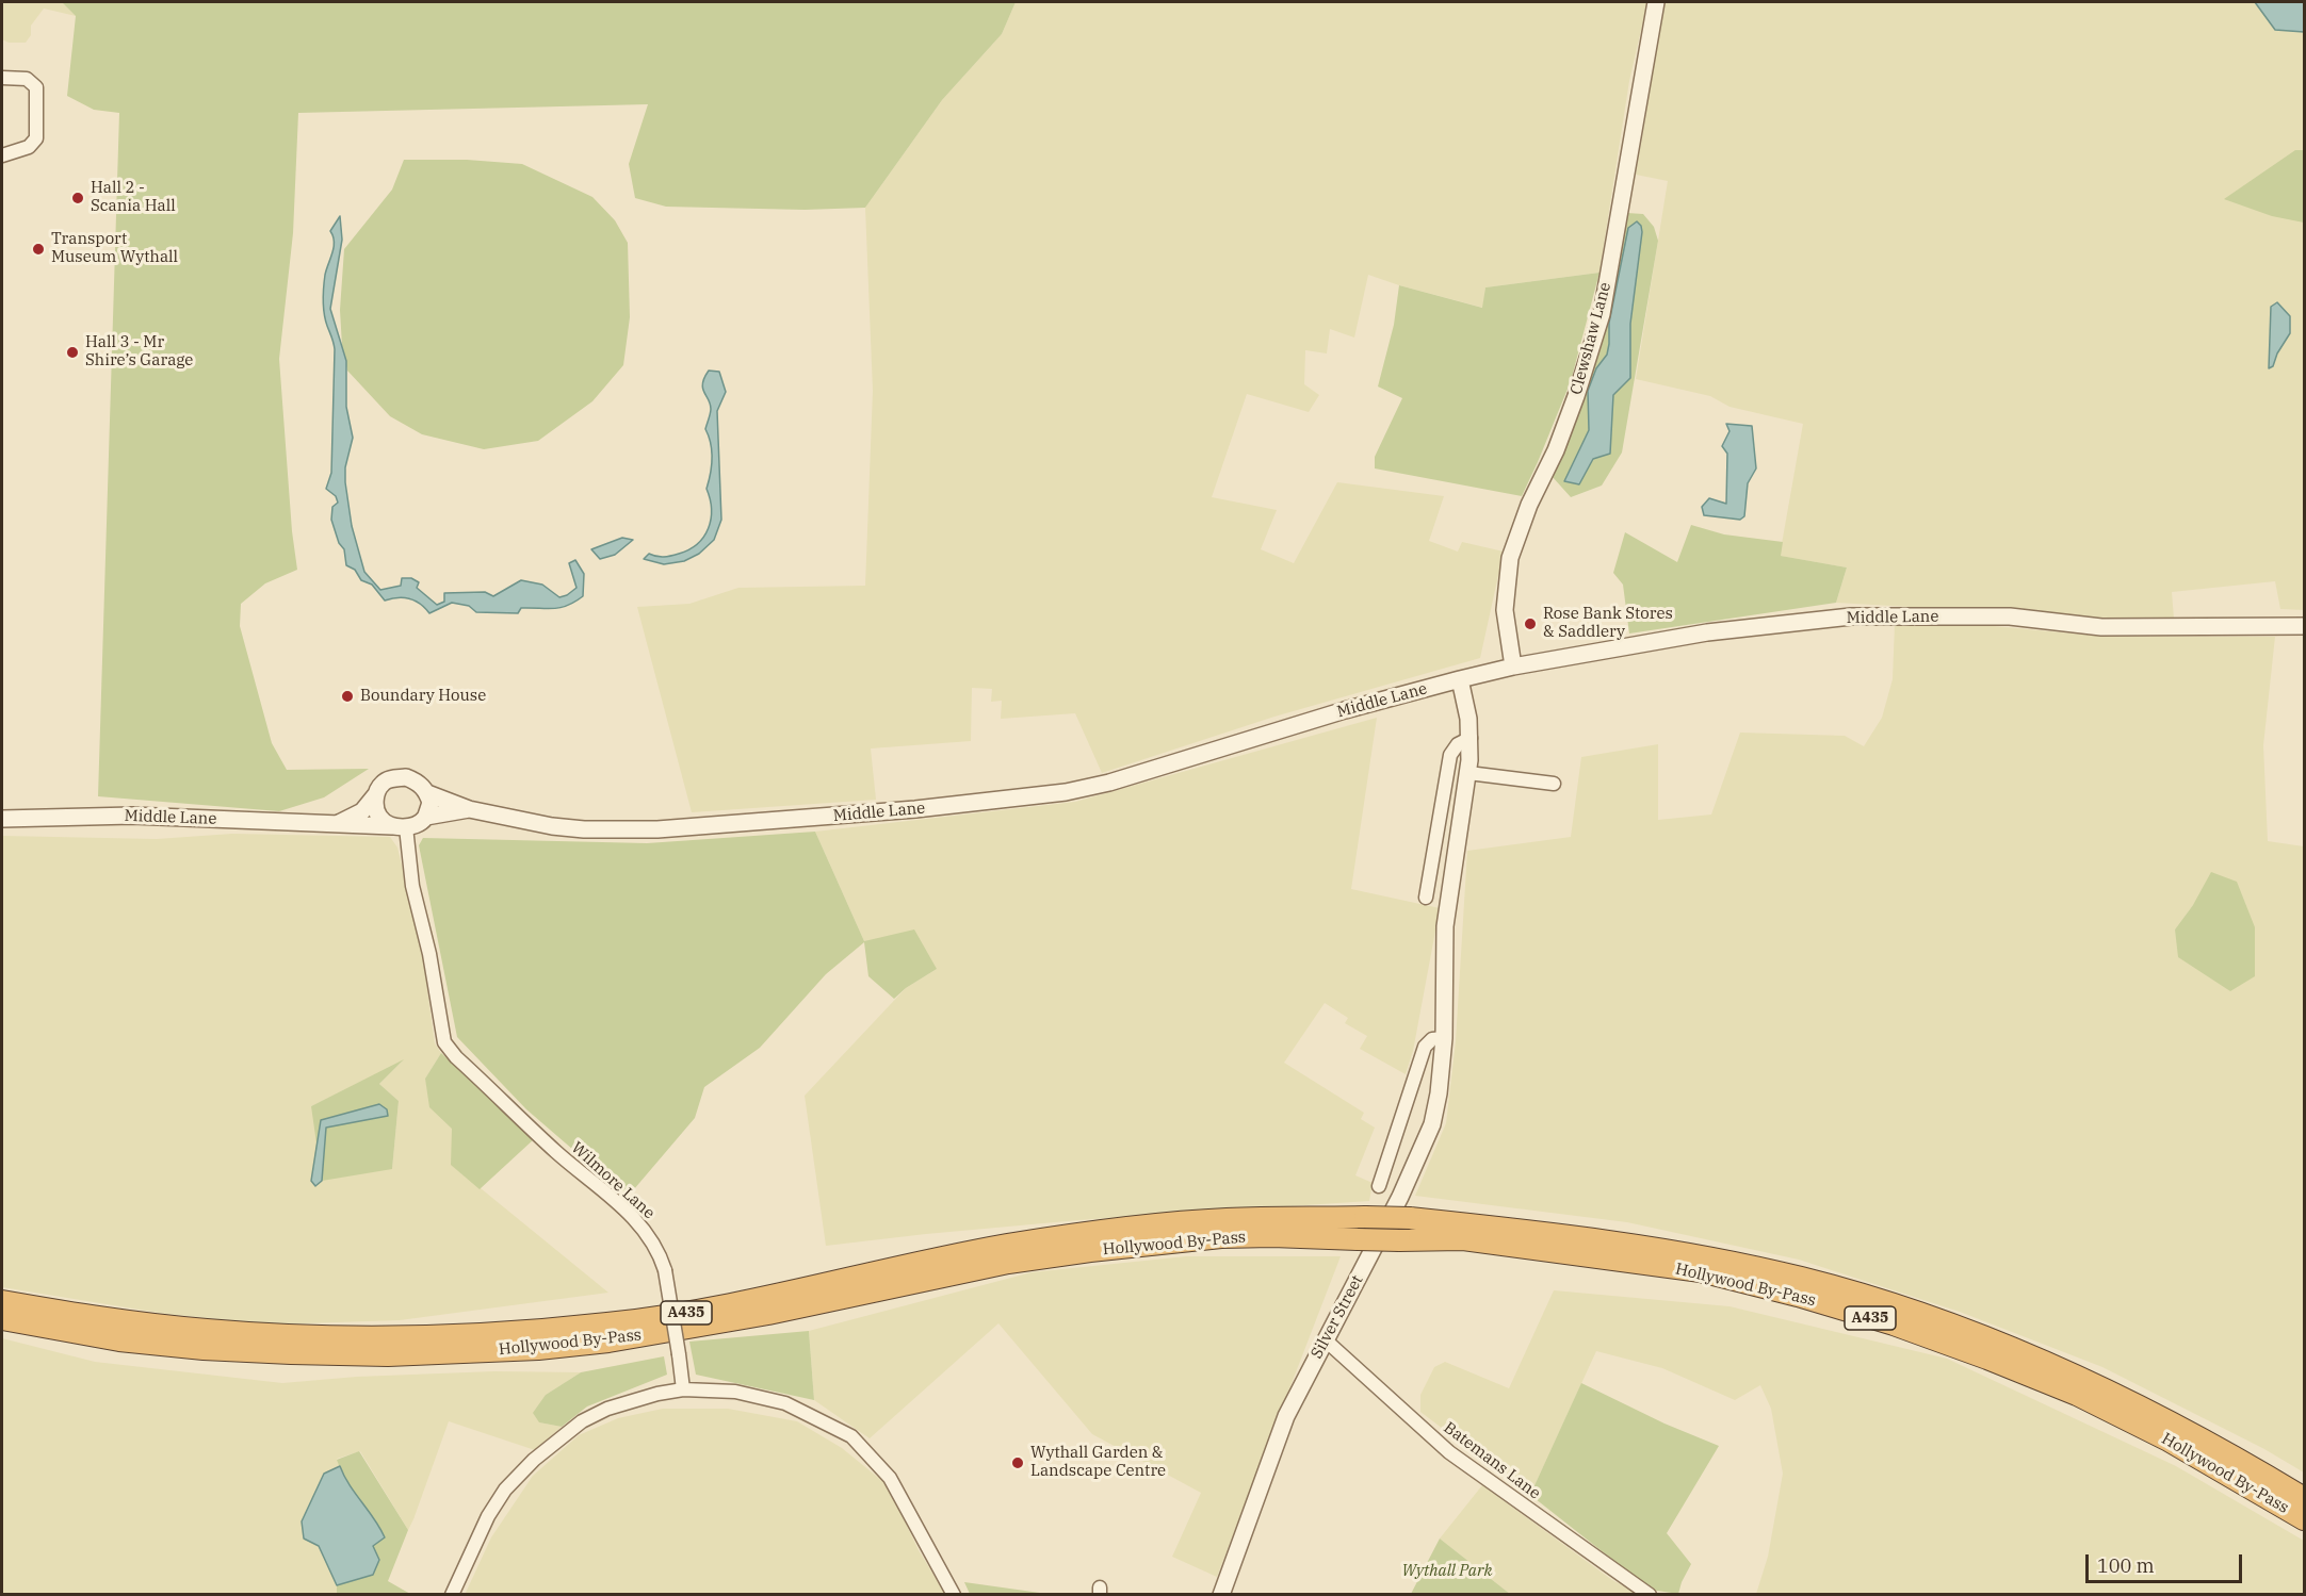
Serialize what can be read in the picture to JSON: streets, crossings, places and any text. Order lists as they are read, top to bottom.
{
  "streets": {
    "highway": ["Hollywood By-Pass", "A435"],
    "street": [
      "Clewshaw Lane",
      "Middle Lane",
      "Wilmore Lane",
      "Silver Street",
      "Batemans Lane"
    ]
  },
  "crossings": [
    ["Clewshaw Lane", "Middle Lane"],
    ["Middle Lane", "Wilmore Lane"],
    ["Middle Lane", "Silver Street"],
    ["Silver Street", "Batemans Lane"]
  ],
  "parks": ["Wythall Park"],
  "places": [
    "Hall 2 - Scania Hall",
    "Transport Museum Wythall",
    "Hall 3 - Mr Shire’s Garage",
    "Rose Bank Stores & Saddlery",
    "Boundary House",
    "Wythall Garden & Landscape Centre"
  ],
  "scale_bar": "100 m"
}
